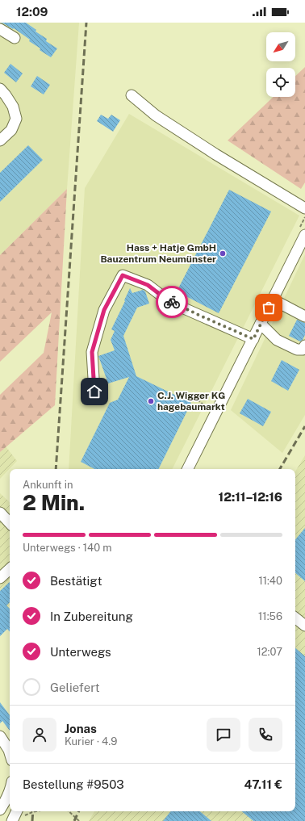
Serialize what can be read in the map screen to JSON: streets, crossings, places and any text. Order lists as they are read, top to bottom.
{
  "places": ["Hass + Hatje GmbH Bauzentrum Neumünster", "C.J. Wigger KG hagebaumarkt"],
  "north": "bottom left",
  "page": {
    "status": "12:09",
    "heading": ["2 Min.", "Ankunft in", "12:11–12:16"],
    "panel": [
      "Jonas",
      "Kurier · 4.9",
      "Bestellung #9503",
      "47.11 €"
    ],
    "bar": "Unterwegs · 140 m",
    "list": [
      ["Bestätigt", "11:40"],
      ["In Zubereitung", "11:56"],
      ["Unterwegs", "12:07"],
      "Geliefert"
    ]
  }
}
